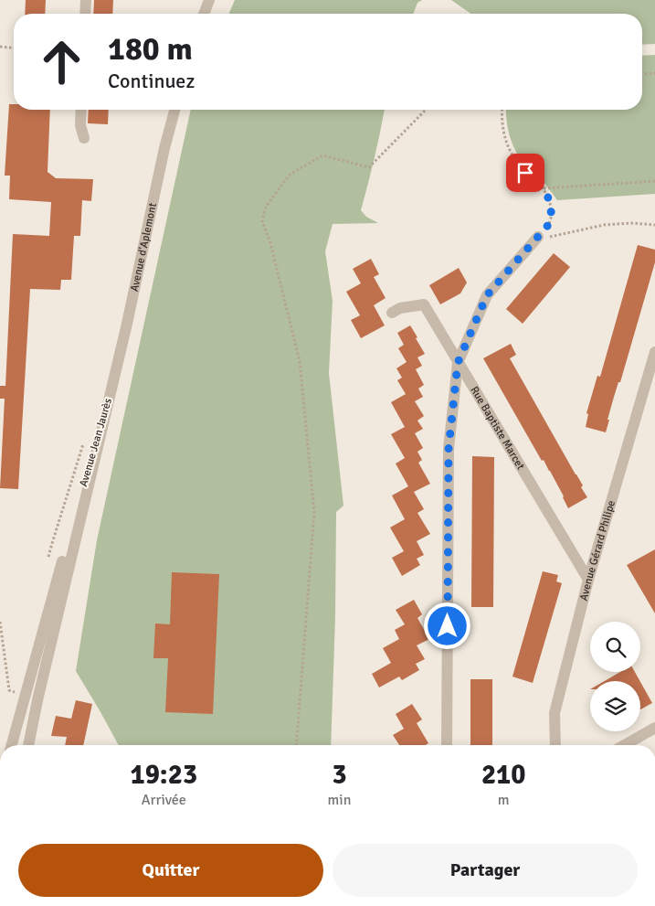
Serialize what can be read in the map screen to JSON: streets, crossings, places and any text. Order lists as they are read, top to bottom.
{
  "streets": {
    "street": [
      "Avenue d'Aplemont",
      "Rue Baptiste Marcet",
      "Avenue Jean Jaurès",
      "Avenue Gérard Philipe"
    ]
  },
  "crossings": [
    ["Avenue d'Aplemont", "Avenue Jean Jaurès"],
    ["Rue Baptiste Marcet", "Avenue Gérard Philipe"]
  ],
  "page": {
    "turn": ["180 m", "Continuez"],
    "eta": [
      "19:23",
      "Arrivée",
      "3",
      "min",
      "210",
      "m"
    ],
    "buttons": ["Quitter", "Partager"]
  }
}
